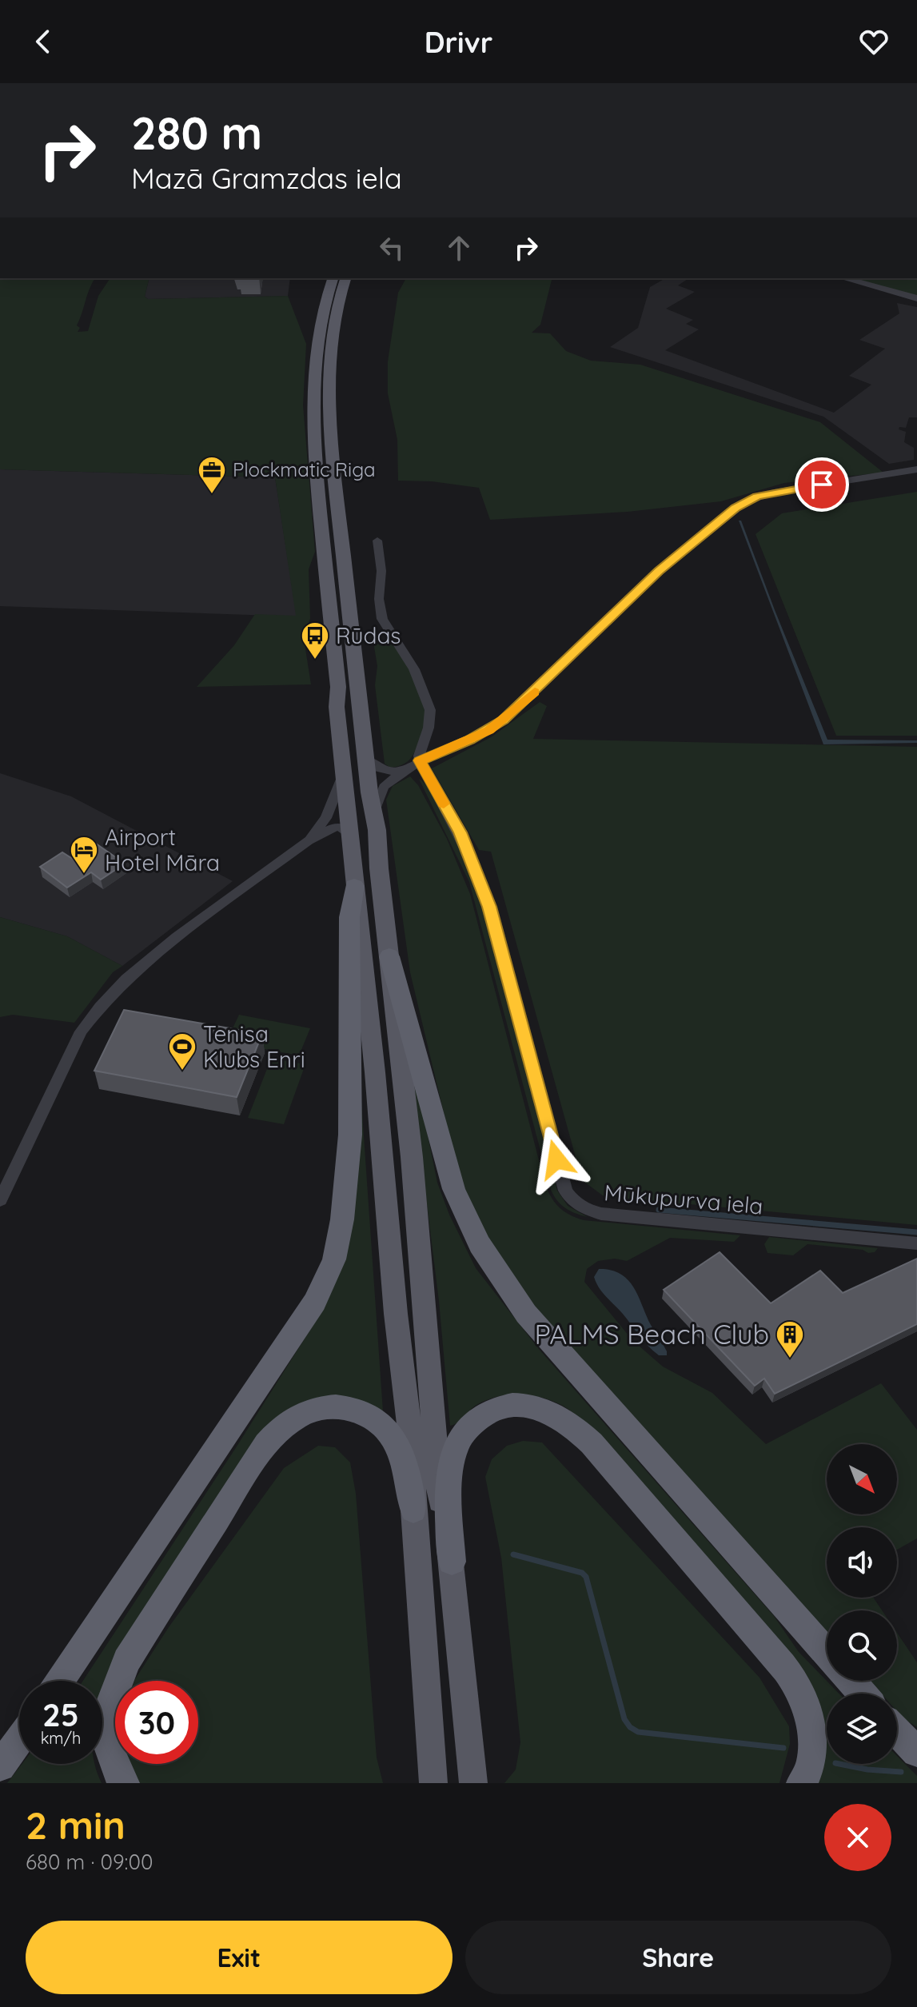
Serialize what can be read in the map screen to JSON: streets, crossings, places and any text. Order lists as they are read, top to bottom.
{
  "streets": {
    "street": ["Mūkupurva iela"]
  },
  "places": {
    "office": ["Plockmatic Riga"],
    "bus stop": ["Rūdas"],
    "hotel": ["Airport Hotel Māra"],
    "sports": ["Tenisa Klubs Enri"],
    "building": ["PALMS Beach Club"]
  },
  "north": "bottom right",
  "page": {
    "header": "Drivr",
    "turn": ["280 m", "Mazā Gramzdas iela"],
    "speed": "25 km/h",
    "limit": "30",
    "heading": ["2 min", "680 m · 09:00"],
    "buttons": ["Exit", "Share"]
  }
}
